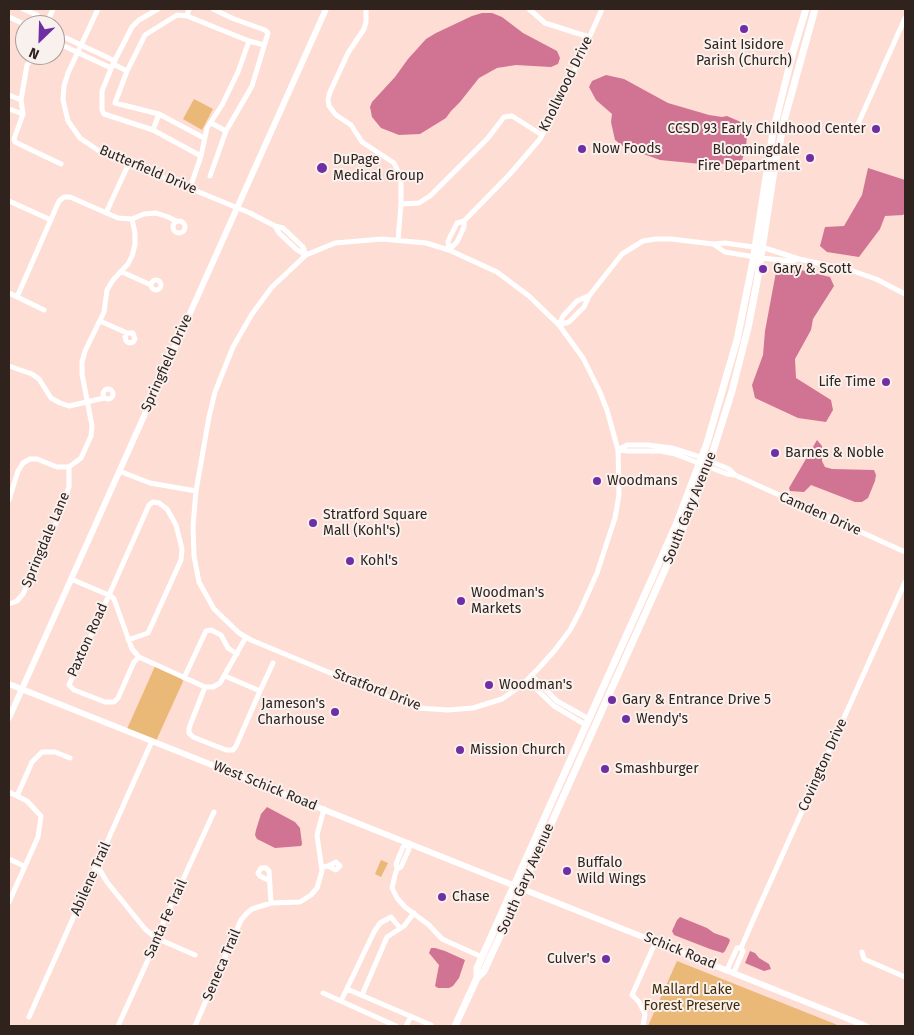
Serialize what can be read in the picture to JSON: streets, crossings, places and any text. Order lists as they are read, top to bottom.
{
  "streets": {
    "main road": ["South Gary Avenue"],
    "street": [
      "Knollwood Drive",
      "Butterfield Drive",
      "Springfield Drive",
      "Camden Drive",
      "Springdale Lane",
      "Paxton Road",
      "Stratford Drive",
      "Covington Drive",
      "West Schick Road",
      "Abilene Trail",
      "Santa Fe Trail",
      "Schick Road",
      "Seneca Trail"
    ]
  },
  "crossings": [
    ["Knollwood Drive", "Stratford Drive"],
    ["Butterfield Drive", "Springfield Drive"],
    ["Butterfield Drive", "Stratford Drive"],
    ["Springfield Drive", "West Schick Road"],
    ["South Gary Avenue", "Camden Drive"],
    ["South Gary Avenue", "West Schick Road"],
    ["South Gary Avenue", "Schick Road"],
    ["Camden Drive", "Stratford Drive"],
    ["Covington Drive", "Schick Road"],
    ["West Schick Road", "Abilene Trail"],
    ["West Schick Road", "Schick Road"],
    ["West Schick Road", "Seneca Trail"]
  ],
  "parks": ["Mallard Lake Forest Preserve"],
  "places": [
    "Saint Isidore Parish (Church)",
    "CCSD 93 Early Childhood Center",
    "Now Foods",
    "Bloomingdale Fire Department",
    "DuPage Medical Group",
    "Gary & Scott",
    "Life Time",
    "Barnes & Noble",
    "Woodmans",
    "Stratford Square Mall (Kohl's)",
    "Kohl's",
    "Woodman's Markets",
    "Woodman's",
    "Gary & Entrance Drive 5",
    "Jameson's Charhouse",
    "Wendy's",
    "Mission Church",
    "Smashburger",
    "Buffalo Wild Wings",
    "Chase",
    "Culver's"
  ],
  "north": "bottom left"
}
